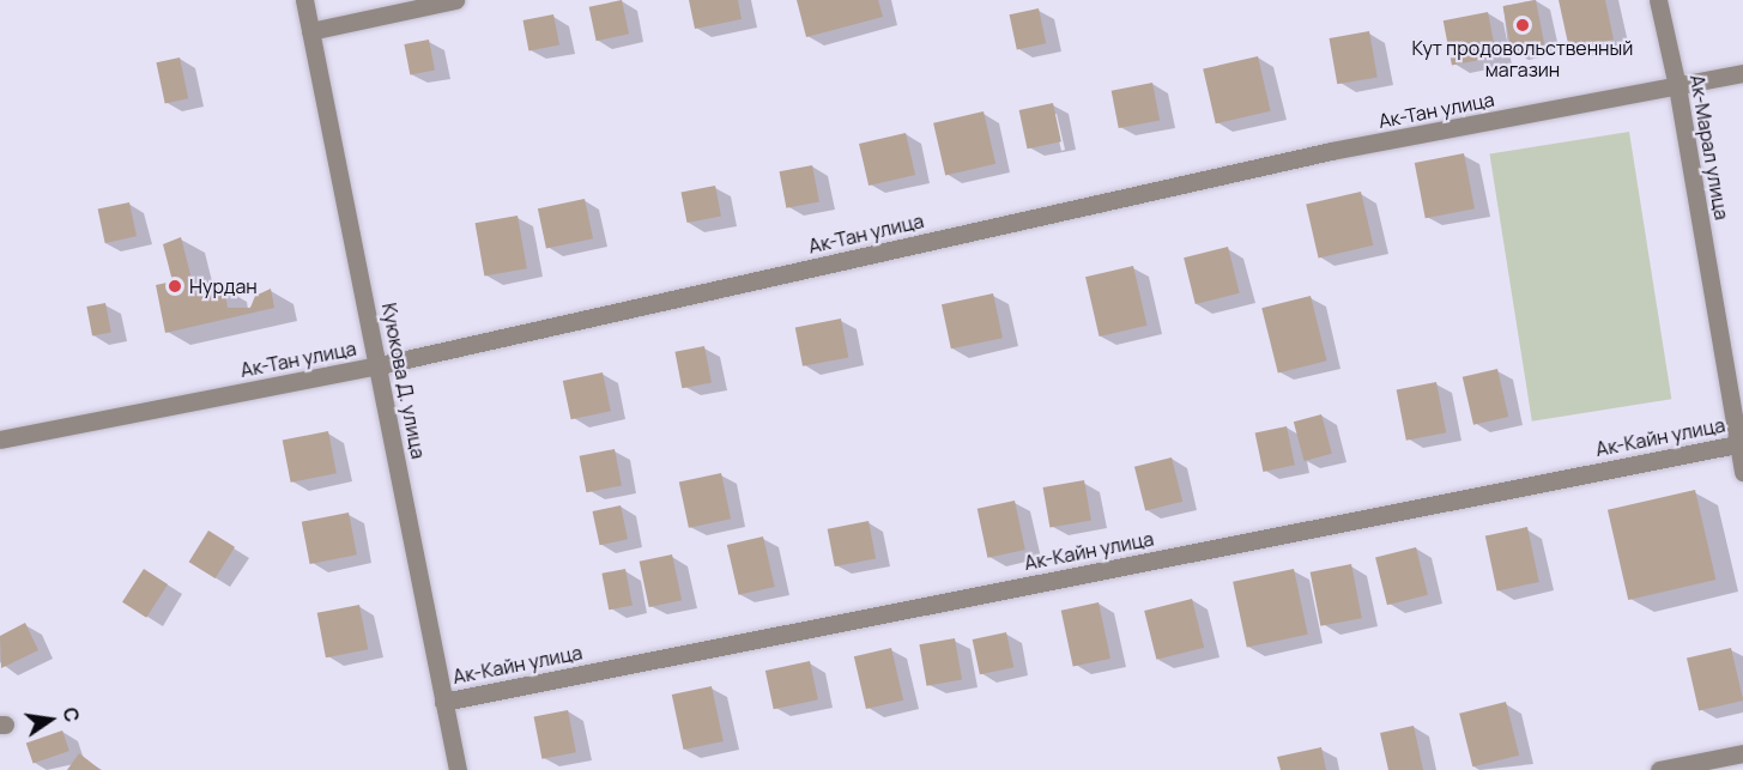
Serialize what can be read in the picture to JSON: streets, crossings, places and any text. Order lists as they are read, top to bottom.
{
  "streets": {
    "street": [
      "Ак-Тан улица",
      "Ак-Марал улица",
      "Куюкова Д. улица",
      "Ак-Кайн улица"
    ]
  },
  "crossings": [
    ["Ак-Тан улица", "Ак-Марал улица"],
    ["Ак-Тан улица", "Куюкова Д. улица"],
    ["Ак-Марал улица", "Ак-Кайн улица"],
    ["Куюкова Д. улица", "Ак-Кайн улица"]
  ],
  "places": ["Кут продовольственный магазин", "Нурдан"],
  "north": "right"
}
